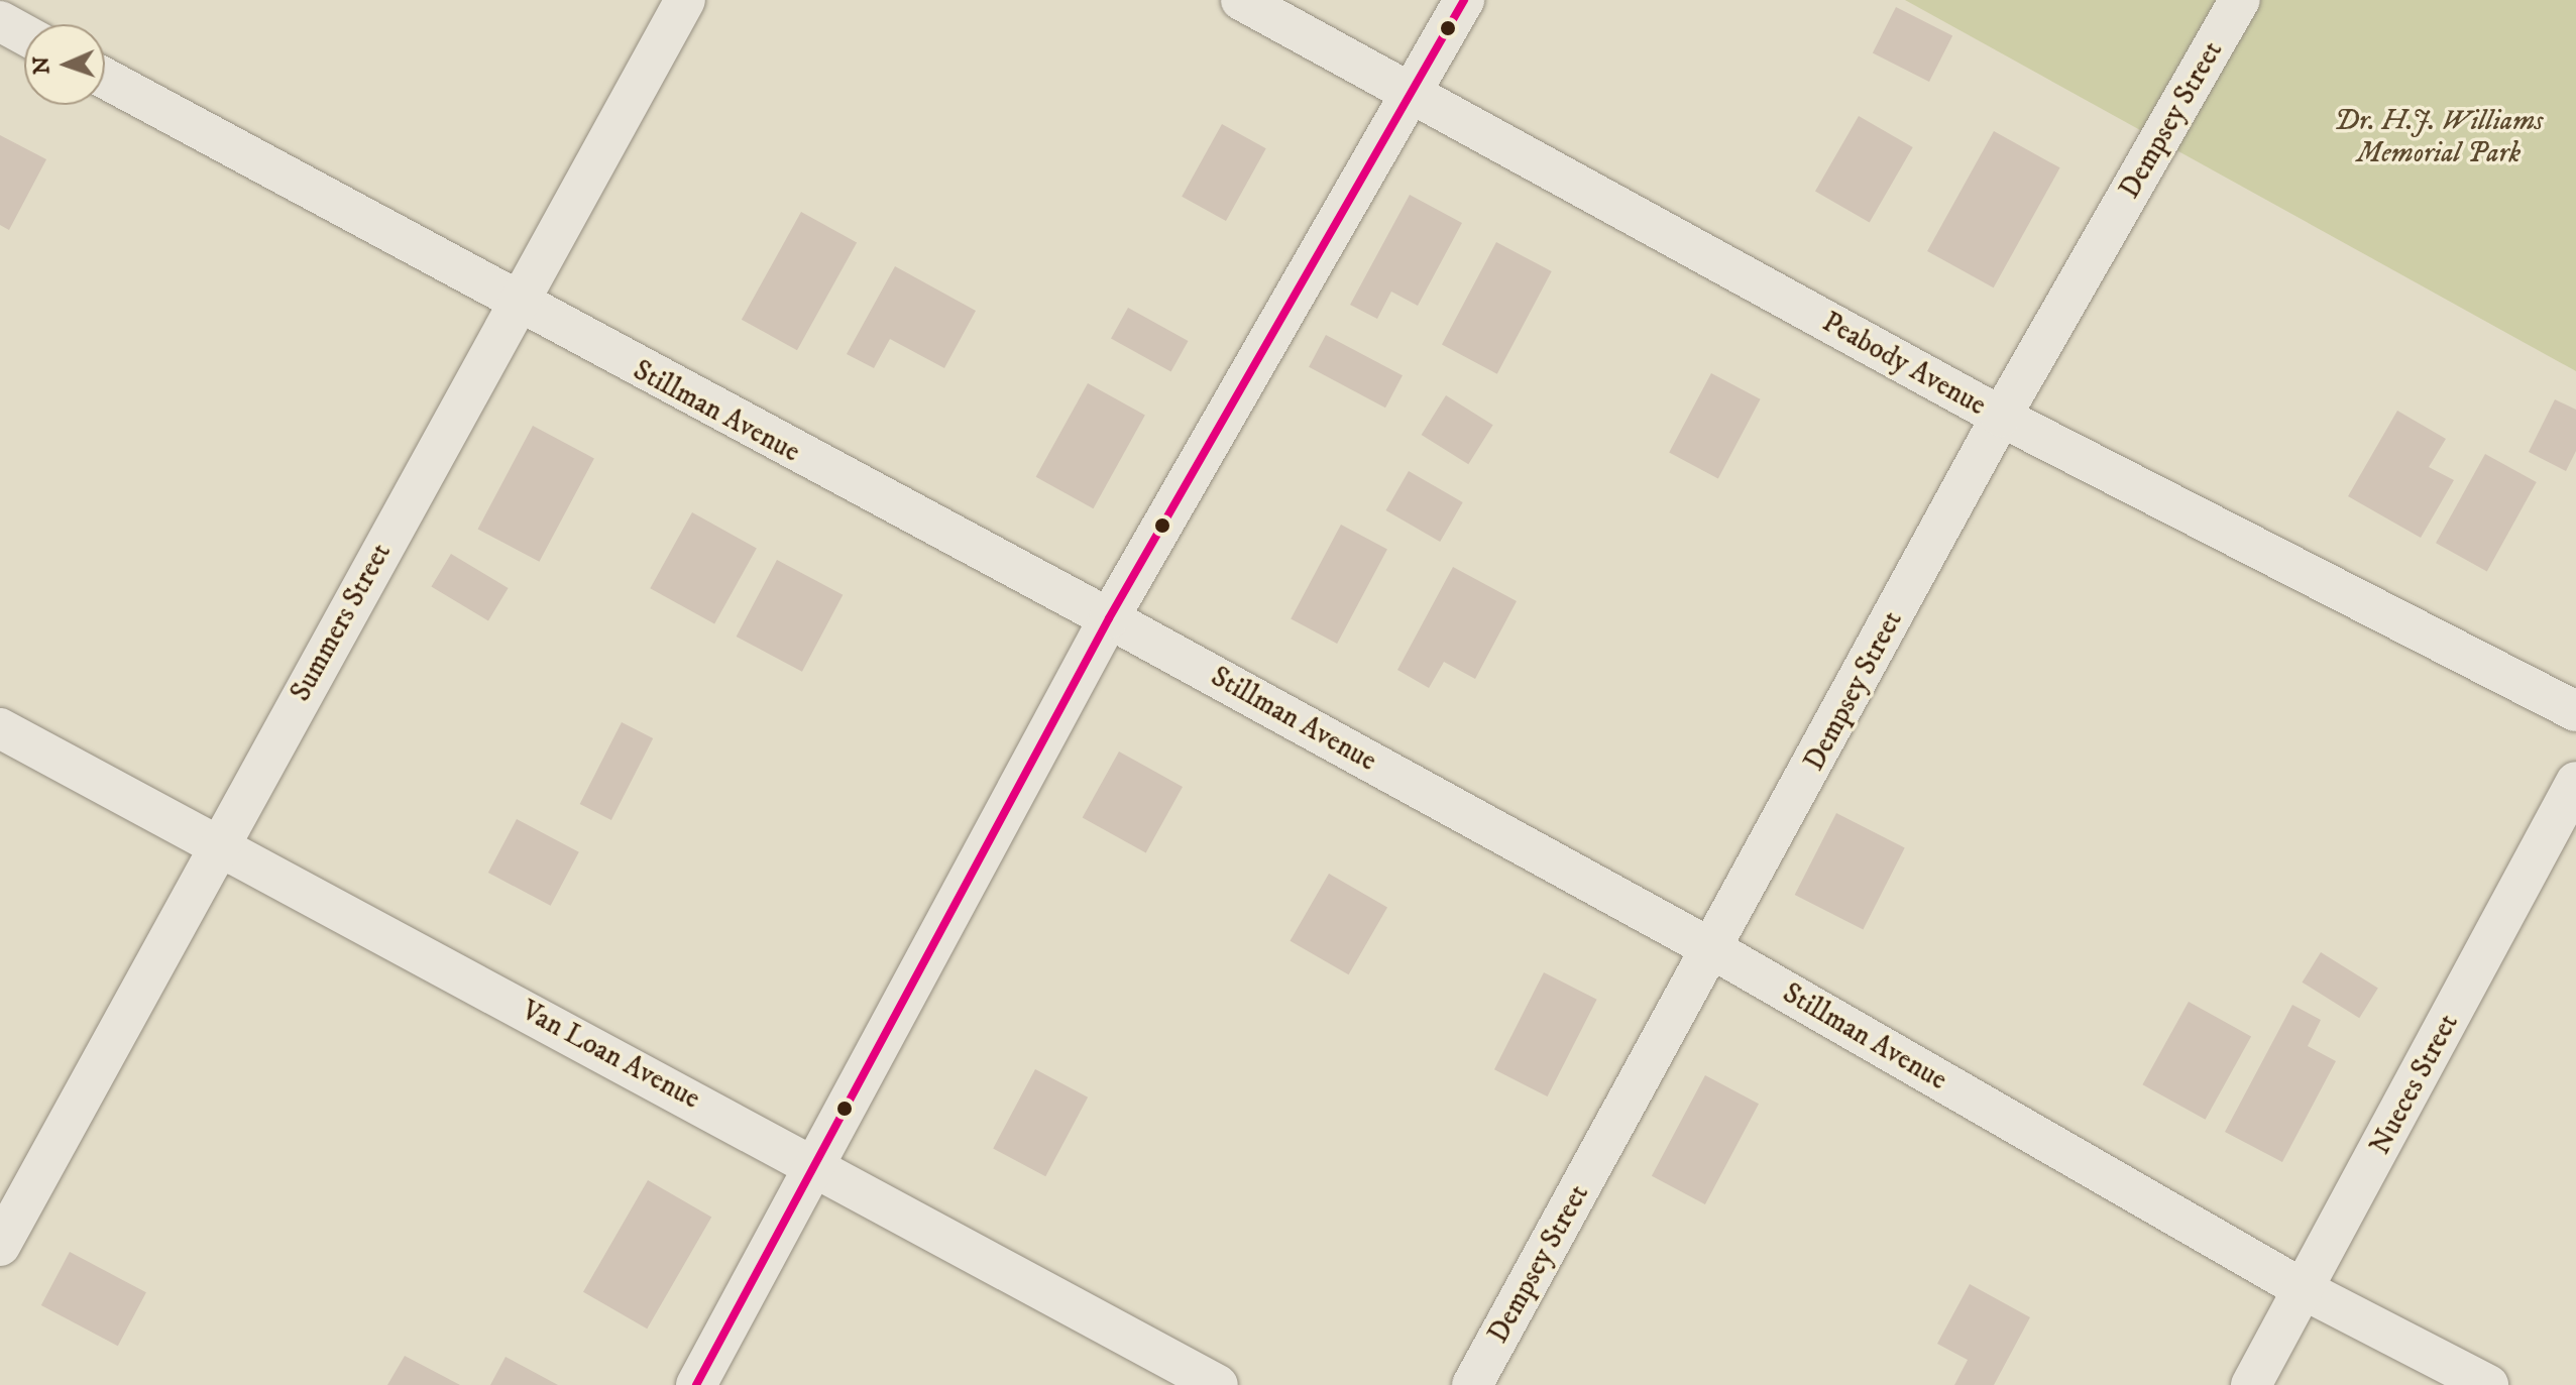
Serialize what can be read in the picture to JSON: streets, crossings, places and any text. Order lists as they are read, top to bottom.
{
  "streets": {
    "street": [
      "Dempsey Street",
      "Peabody Avenue",
      "Stillman Avenue",
      "Summers Street",
      "Van Loan Avenue",
      "Nueces Street"
    ]
  },
  "crossings": [
    ["Dempsey Street", "Peabody Avenue"],
    ["Dempsey Street", "Stillman Avenue"],
    ["Stillman Avenue", "Summers Street"],
    ["Stillman Avenue", "Nueces Street"],
    ["Summers Street", "Van Loan Avenue"]
  ],
  "parks": ["Dr. H.J. Williams Memorial Park"],
  "north": "left"
}
